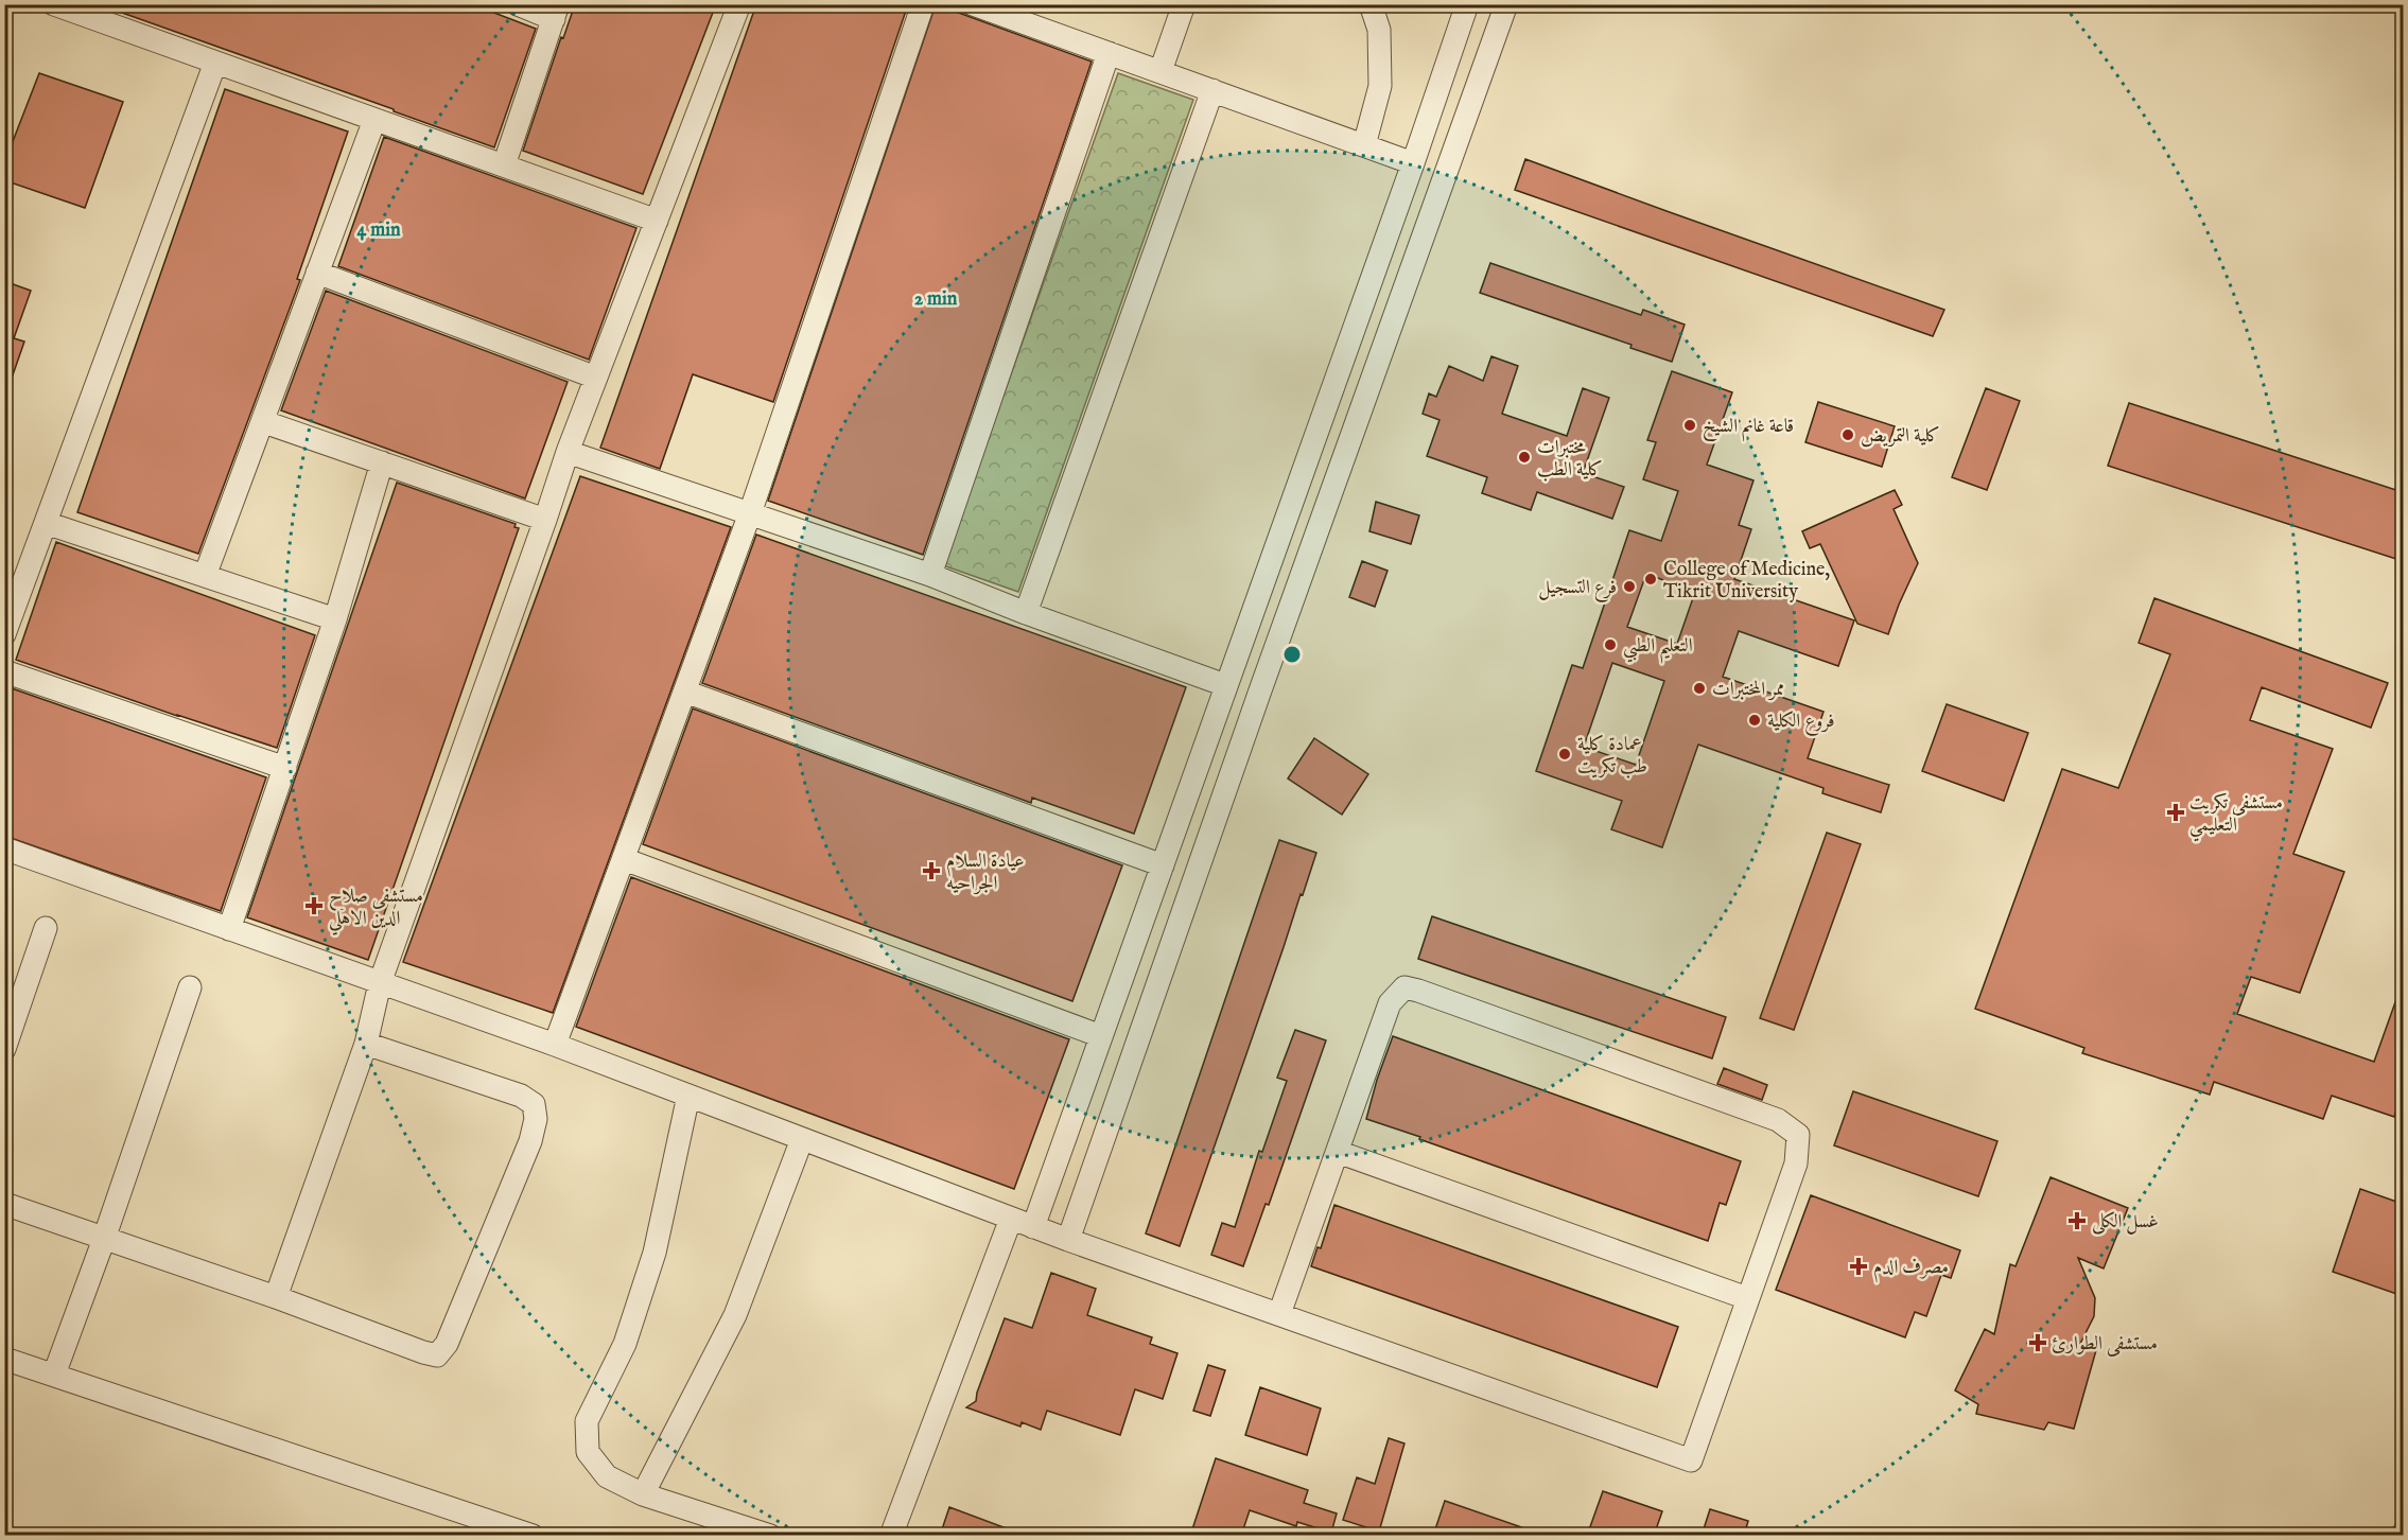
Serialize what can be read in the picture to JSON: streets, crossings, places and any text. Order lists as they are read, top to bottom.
{
  "places": {
    "other": [
      "قاعة غانم الشيخ",
      "كلية التمريض",
      "مختبرات كلية الطب",
      "College of Medicine, Tikrit University",
      "فرع التسجيل",
      "التعليم الطبي",
      "ممر المختبرات",
      "فروع الكلية",
      "عمادة كلية طب تكريت"
    ],
    "health": [
      "مستشفى تكريت التعليمي",
      "عيادة السلام الجراحيه",
      "مستشفى صلاح الدين الاهلي",
      "غسل الكلى",
      "مصرف الدم",
      "مستشفى الطوارئ"
    ]
  },
  "rings": ["4 min", "2 min"]
}
